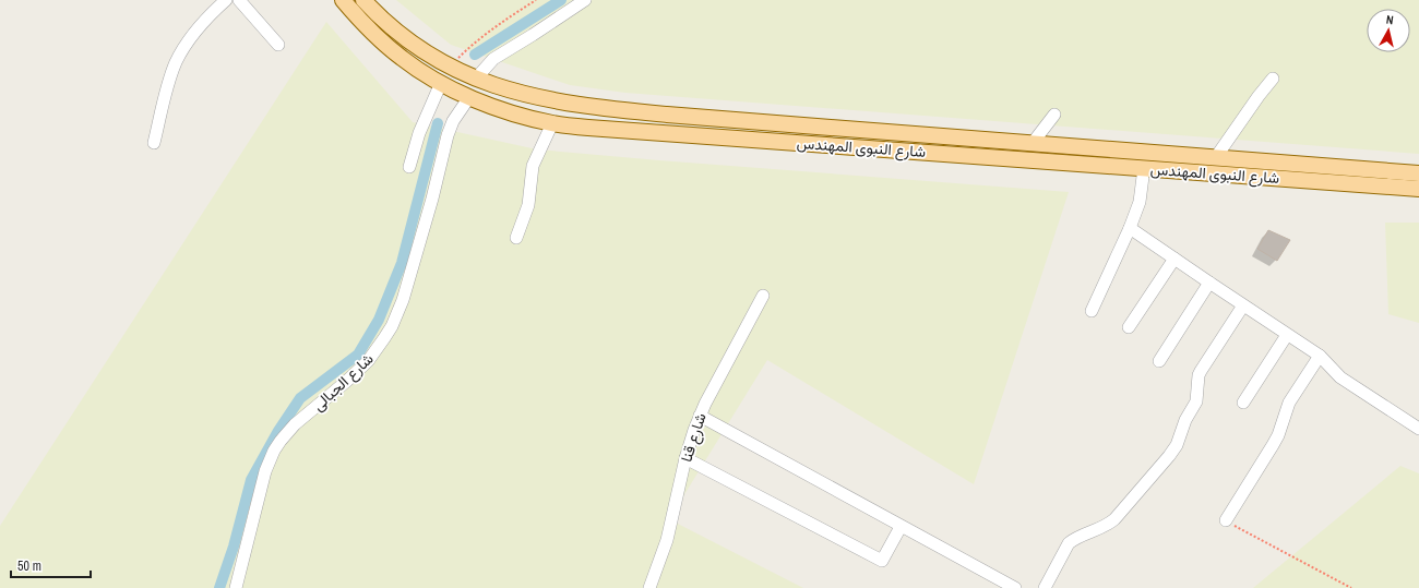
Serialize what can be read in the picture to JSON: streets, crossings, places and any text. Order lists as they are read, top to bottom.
{
  "streets": {
    "main road": ["شارع النبوى المهندس"],
    "street": ["شارع الجبالى", "شارع قنا"]
  },
  "crossings": [
    ["شارع النبوى المهندس", "شارع الجبالى"]
  ],
  "scale_bar": "50 m",
  "north": "top"
}
